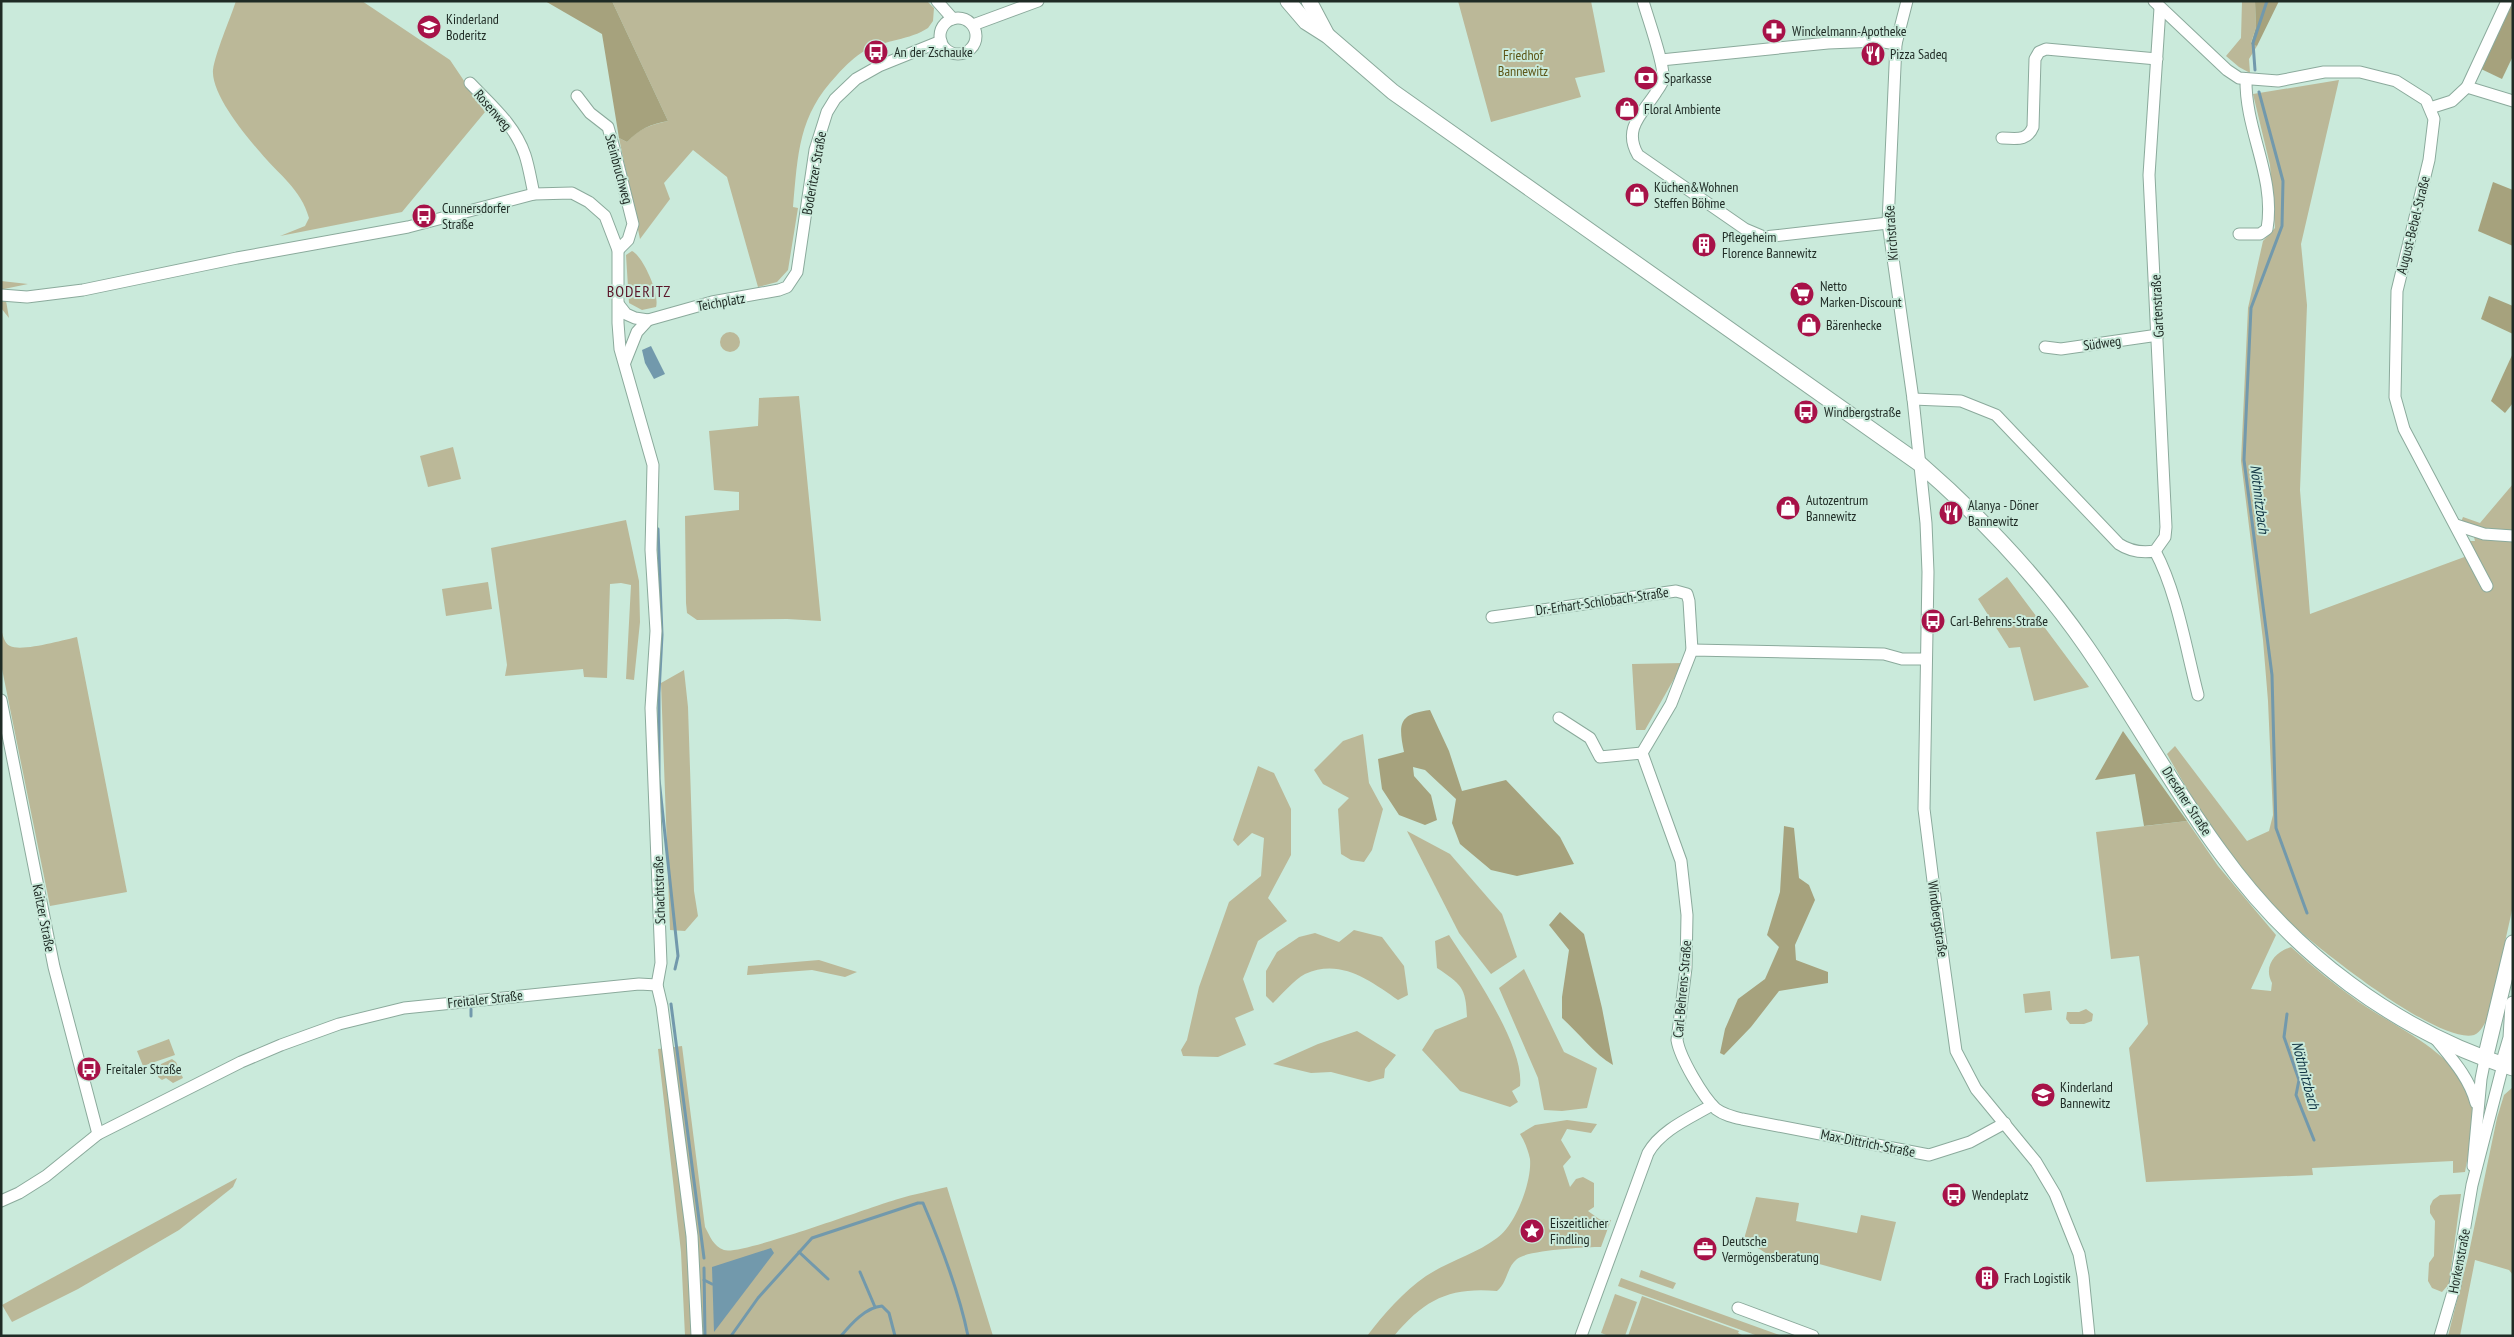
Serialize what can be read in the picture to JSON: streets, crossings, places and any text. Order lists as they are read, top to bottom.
{
  "streets": {
    "main road": ["Dresdner Straße"],
    "street": [
      "Rosenweg",
      "Steinbruchweg",
      "Boderitzer Straße",
      "August-Bebel-Straße",
      "Kirchstraße",
      "Teichplatz",
      "Gartenstraße",
      "Südweg",
      "Dr.-Erhart-Schlobach-Straße",
      "Schachtstraße",
      "Kaitzer Straße",
      "Windbergstraße",
      "Carl-Behrens-Straße",
      "Freitaler Straße",
      "Max-Dittrich-Straße",
      "Horkenstraße"
    ]
  },
  "crossings": [
    ["Boderitzer Straße", "Teichplatz"],
    ["Kirchstraße", "Dresdner Straße"],
    ["Kirchstraße", "Windbergstraße"],
    ["Gartenstraße", "Südweg"],
    ["Dresdner Straße", "Windbergstraße"],
    ["Dresdner Straße", "Horkenstraße"],
    ["Schachtstraße", "Freitaler Straße"],
    ["Kaitzer Straße", "Freitaler Straße"],
    ["Windbergstraße", "Max-Dittrich-Straße"],
    ["Carl-Behrens-Straße", "Max-Dittrich-Straße"]
  ],
  "districts": ["BODERITZ"],
  "water": ["Nöthnitzbach"],
  "parks": ["Friedhof Bannewitz"],
  "places": {
    "school or university": ["Kinderland Boderitz", "Kinderland Bannewitz"],
    "pharmacy": ["Winckelmann-Apotheke"],
    "bus stop": [
      "An der Zschauke",
      "Cunnersdorfer Straße",
      "Windbergstraße",
      "Carl-Behrens-Straße",
      "Freitaler Straße",
      "Wendeplatz"
    ],
    "restaurant": ["Pizza Sadeq", "Alanya - Döner Bannewitz"],
    "bank": ["Sparkasse"],
    "shop": [
      "Floral Ambiente",
      "Küchen&Wohnen Steffen Böhme",
      "Bärenhecke",
      "Autozentrum Bannewitz"
    ],
    "building": ["Pflegeheim Florence Bannewitz", "Frach Logistik"],
    "supermarket": ["Netto Marken-Discount"],
    "place": ["Eiszeitlicher Findling"],
    "office": ["Deutsche Vermögensberatung"]
  }
}
